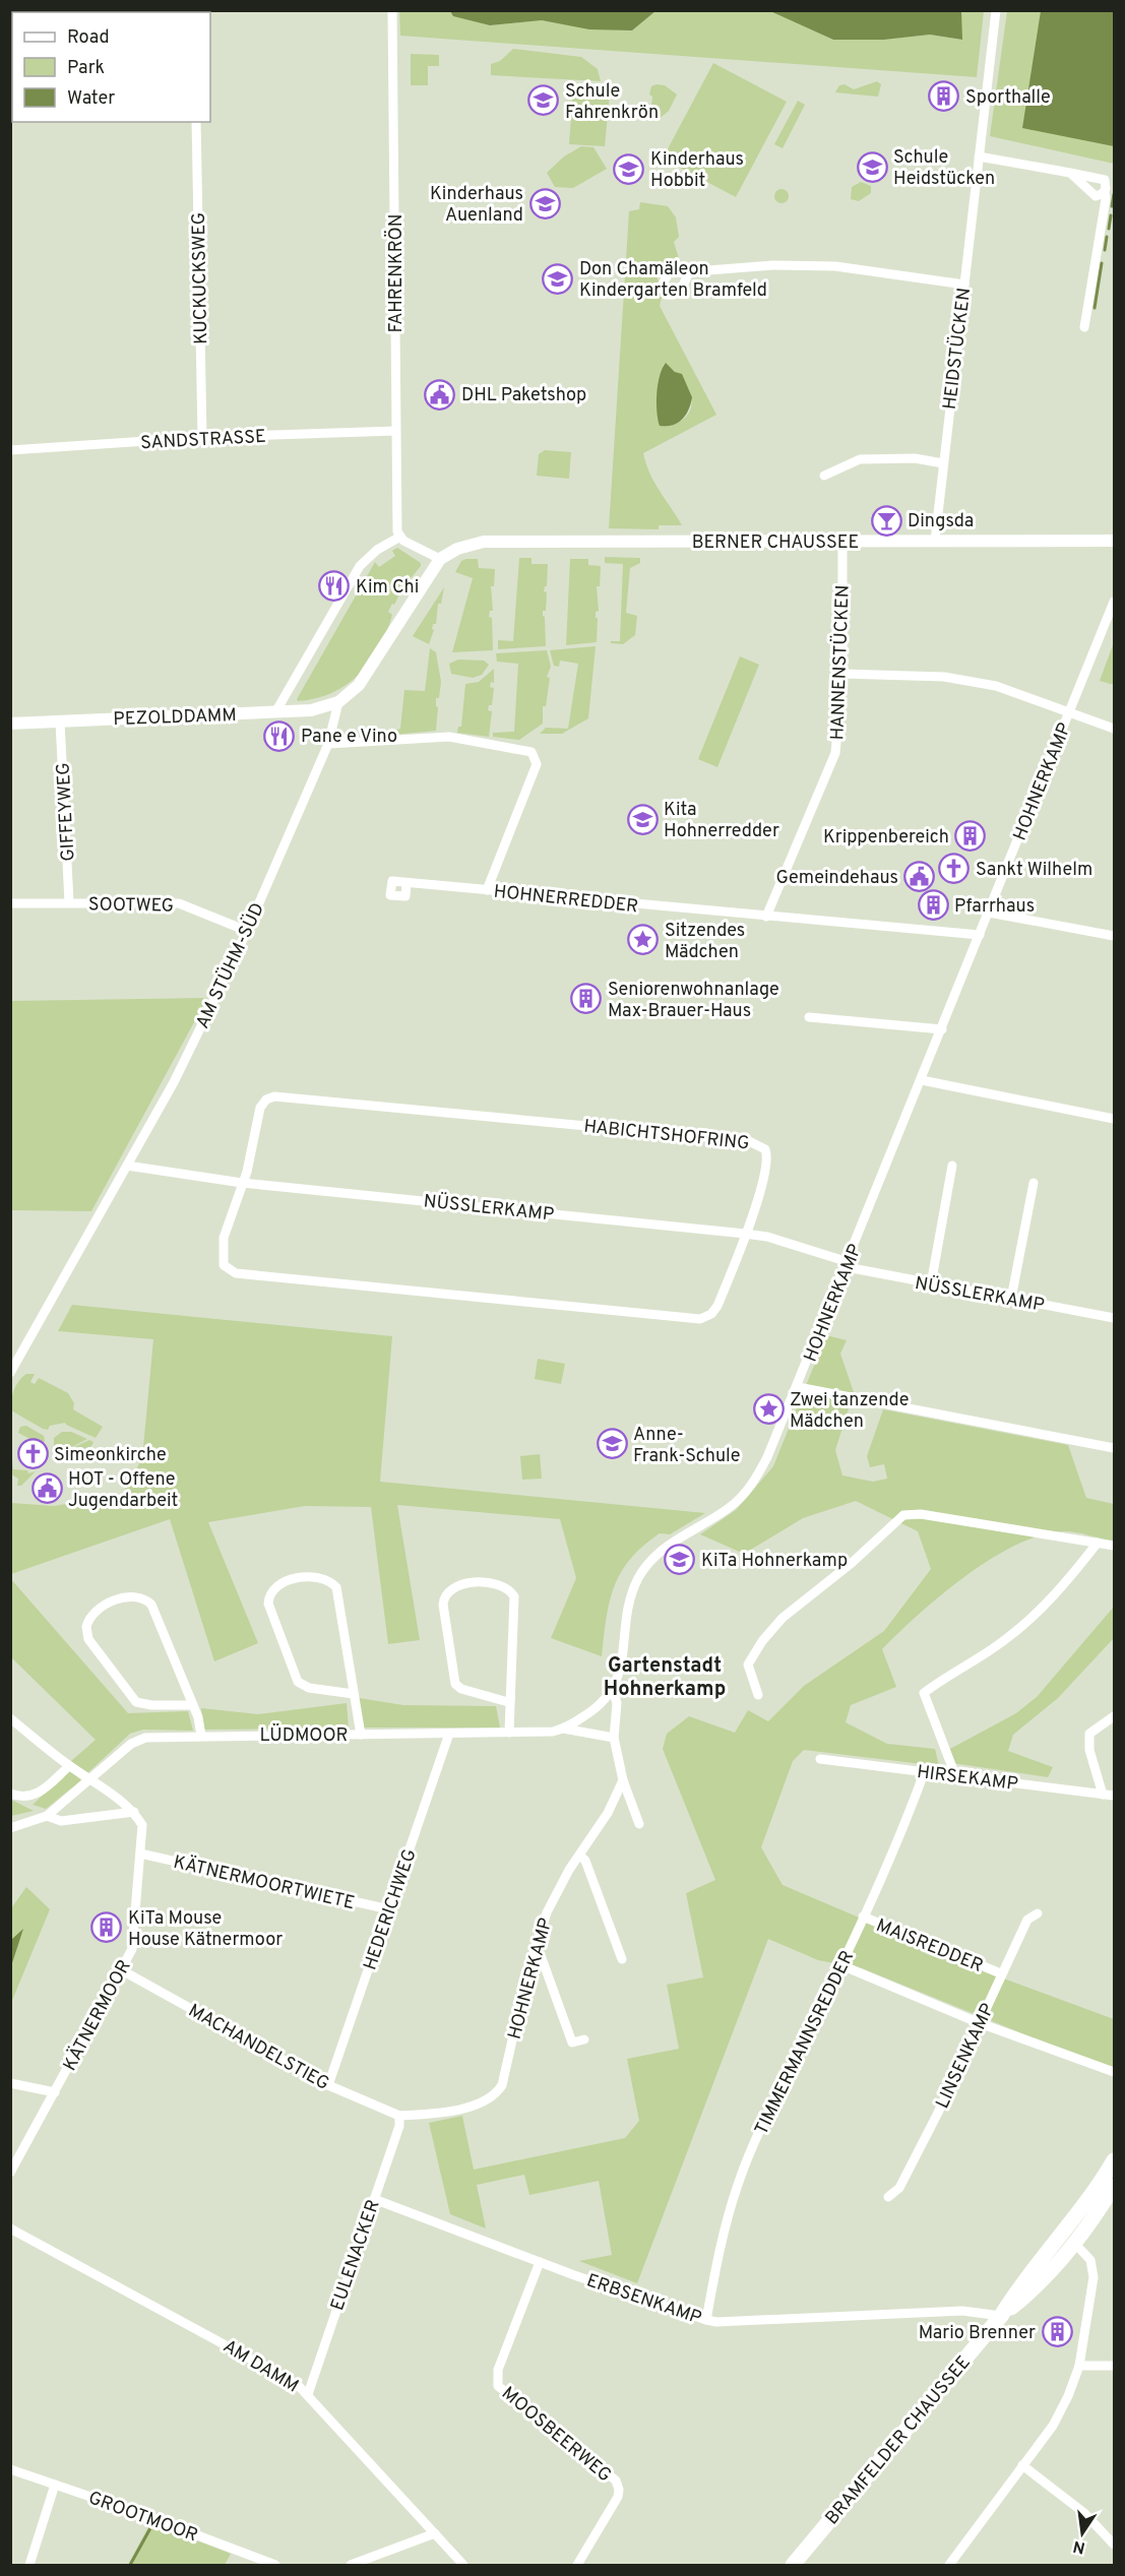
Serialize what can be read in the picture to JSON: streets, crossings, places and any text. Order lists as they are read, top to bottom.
{
  "streets": {
    "main road": ["BRAMFELDER CHAUSSEE"],
    "street": [
      "FAHRENKRÖN",
      "KUCKUCKSWEG",
      "HEIDSTÜCKEN",
      "SANDSTRASSE",
      "BERNER CHAUSSEE",
      "HANNENSTÜCKEN",
      "PEZOLDDAMM",
      "HOHNERKAMP",
      "GIFFEYWEG",
      "HOHNERREDDER",
      "SOOTWEG",
      "AM STÜHM-SÜD",
      "HABICHTSHOFRING",
      "NÜSSLERKAMP",
      "LÜDMOOR",
      "HIRSEKAMP",
      "KÄTNERMOORTWIETE",
      "HEDERICHWEG",
      "MAISREDDER",
      "KÄTNERMOOR",
      "TIMMERMANNSREDDER",
      "MACHANDELSTIEG",
      "LINSENKAMP",
      "EULENACKER",
      "ERBSENKAMP",
      "AM DAMM",
      "MOOSBEERWEG",
      "GROOTMOOR"
    ]
  },
  "crossings": [
    ["FAHRENKRÖN", "SANDSTRASSE"],
    ["KUCKUCKSWEG", "SANDSTRASSE"],
    ["HEIDSTÜCKEN", "BERNER CHAUSSEE"],
    ["BERNER CHAUSSEE", "HANNENSTÜCKEN"],
    ["HANNENSTÜCKEN", "HOHNERREDDER"],
    ["PEZOLDDAMM", "GIFFEYWEG"],
    ["PEZOLDDAMM", "AM STÜHM-SÜD"],
    ["HOHNERKAMP", "HOHNERREDDER"],
    ["HOHNERKAMP", "NÜSSLERKAMP"],
    ["HOHNERKAMP", "LÜDMOOR"],
    ["HOHNERKAMP", "MACHANDELSTIEG"],
    ["HOHNERKAMP", "EULENACKER"],
    ["GIFFEYWEG", "SOOTWEG"],
    ["SOOTWEG", "AM STÜHM-SÜD"],
    ["AM STÜHM-SÜD", "NÜSSLERKAMP"],
    ["HABICHTSHOFRING", "NÜSSLERKAMP"],
    ["LÜDMOOR", "HEDERICHWEG"],
    ["HIRSEKAMP", "TIMMERMANNSREDDER"],
    ["KÄTNERMOORTWIETE", "HEDERICHWEG"],
    ["KÄTNERMOORTWIETE", "KÄTNERMOOR"],
    ["HEDERICHWEG", "MACHANDELSTIEG"],
    ["MAISREDDER", "TIMMERMANNSREDDER"],
    ["KÄTNERMOOR", "MACHANDELSTIEG"],
    ["TIMMERMANNSREDDER", "ERBSENKAMP"],
    ["MACHANDELSTIEG", "EULENACKER"],
    ["EULENACKER", "ERBSENKAMP"],
    ["EULENACKER", "AM DAMM"],
    ["ERBSENKAMP", "MOOSBEERWEG"],
    ["ERBSENKAMP", "BRAMFELDER CHAUSSEE"]
  ],
  "districts": ["Gartenstadt Hohnerkamp"],
  "places": {
    "building": [
      "Sporthalle",
      "Krippenbereich",
      "Pfarrhaus",
      "Seniorenwohnanlage Max-Brauer-Haus",
      "KiTa Mouse House Kätnermoor",
      "Mario Brenner"
    ],
    "school or university": [
      "Schule Fahrenkrön",
      "Schule Heidstücken",
      "Kinderhaus Hobbit",
      "Kinderhaus Auenland",
      "Don Chamäleon Kindergarten Bramfeld",
      "Kita Hohnerredder",
      "Anne- Frank-Schule",
      "KiTa Hohnerkamp"
    ],
    "public building": ["DHL Paketshop", "Gemeindehaus", "HOT - Offene Jugendarbeit"],
    "bar": ["Dingsda"],
    "restaurant": ["Kim Chi", "Pane e Vino"],
    "church": ["Sankt Wilhelm", "Simeonkirche"],
    "place": ["Sitzendes Mädchen", "Zwei tanzende Mädchen"]
  },
  "legend": ["Road", "Park", "Water"],
  "north": "bottom"
}
